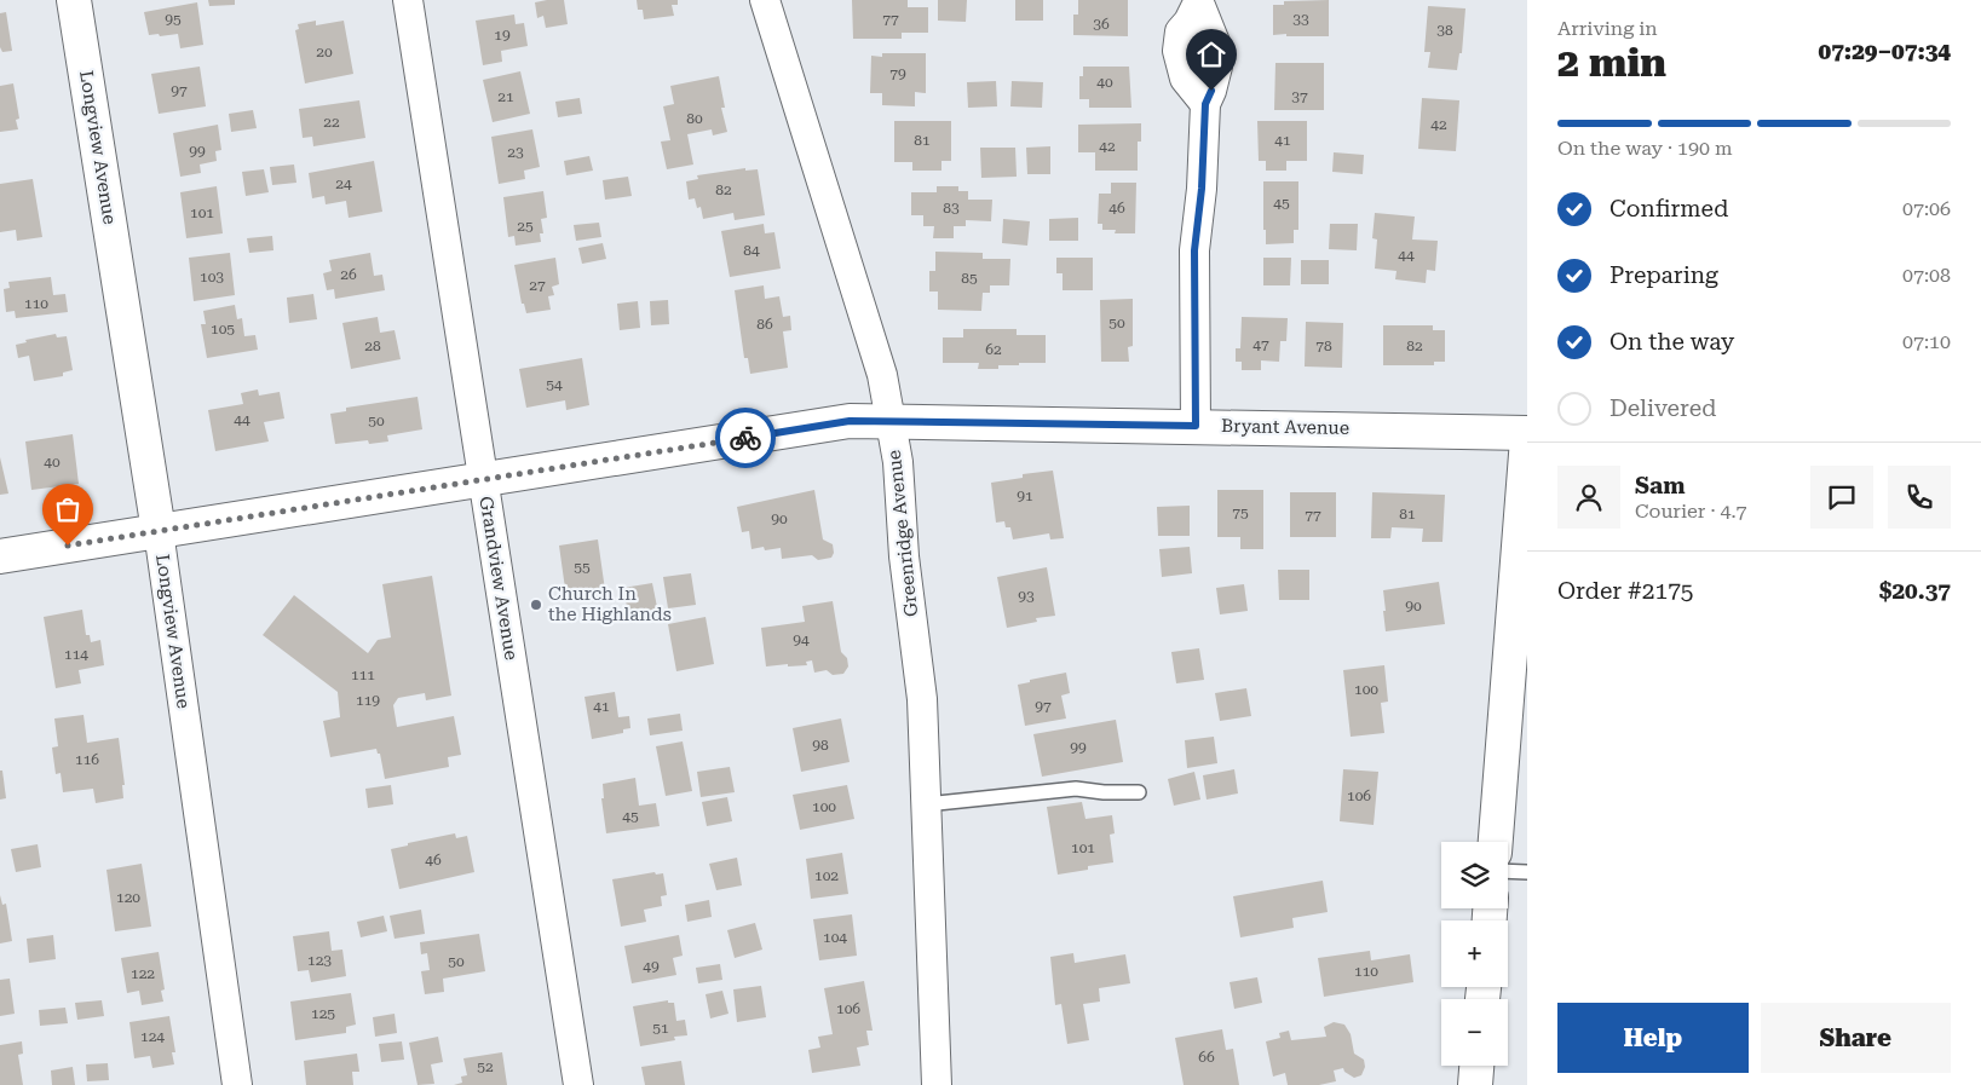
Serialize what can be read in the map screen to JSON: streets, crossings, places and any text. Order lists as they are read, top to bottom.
{
  "streets": {
    "street": [
      "Longview Avenue",
      "Bryant Avenue",
      "Greenridge Avenue",
      "Grandview Avenue"
    ]
  },
  "crossings": [
    ["Longview Avenue", "Bryant Avenue"],
    ["Bryant Avenue", "Greenridge Avenue"],
    ["Bryant Avenue", "Grandview Avenue"]
  ],
  "places": ["Church In the Highlands"],
  "house_numbers": [
    "95",
    "77",
    "33",
    "36",
    "38",
    "19",
    "20",
    "79",
    "40",
    "97",
    "21",
    "37",
    "80",
    "22",
    "42",
    "81",
    "41",
    "42",
    "99",
    "23",
    "24",
    "82",
    "45",
    "83",
    "46",
    "101",
    "25",
    "84",
    "44",
    "26",
    "103",
    "85",
    "27",
    "110",
    "50",
    "86",
    "105",
    "47",
    "28",
    "78",
    "82",
    "62",
    "54",
    "44",
    "50",
    "40",
    "91",
    "75",
    "81",
    "77",
    "90",
    "55",
    "93",
    "90",
    "94",
    "114",
    "111",
    "100",
    "119",
    "41",
    "97",
    "98",
    "99",
    "116",
    "106",
    "100",
    "45",
    "101",
    "46",
    "102",
    "120",
    "104",
    "123",
    "50",
    "49",
    "110",
    "122",
    "106",
    "125",
    "51",
    "124",
    "66",
    "52"
  ],
  "page": {
    "heading": ["2 min", "Arriving in", "07:29–07:34"],
    "panel": [
      "Sam",
      "Courier · 4.7",
      "Order #2175",
      "$20.37"
    ],
    "bar": "On the way · 190 m",
    "list": [
      ["Confirmed", "07:06"],
      ["Preparing", "07:08"],
      ["On the way", "07:10"],
      "Delivered"
    ],
    "map_buttons": ["+", "−"],
    "buttons": ["Help", "Share"]
  }
}
